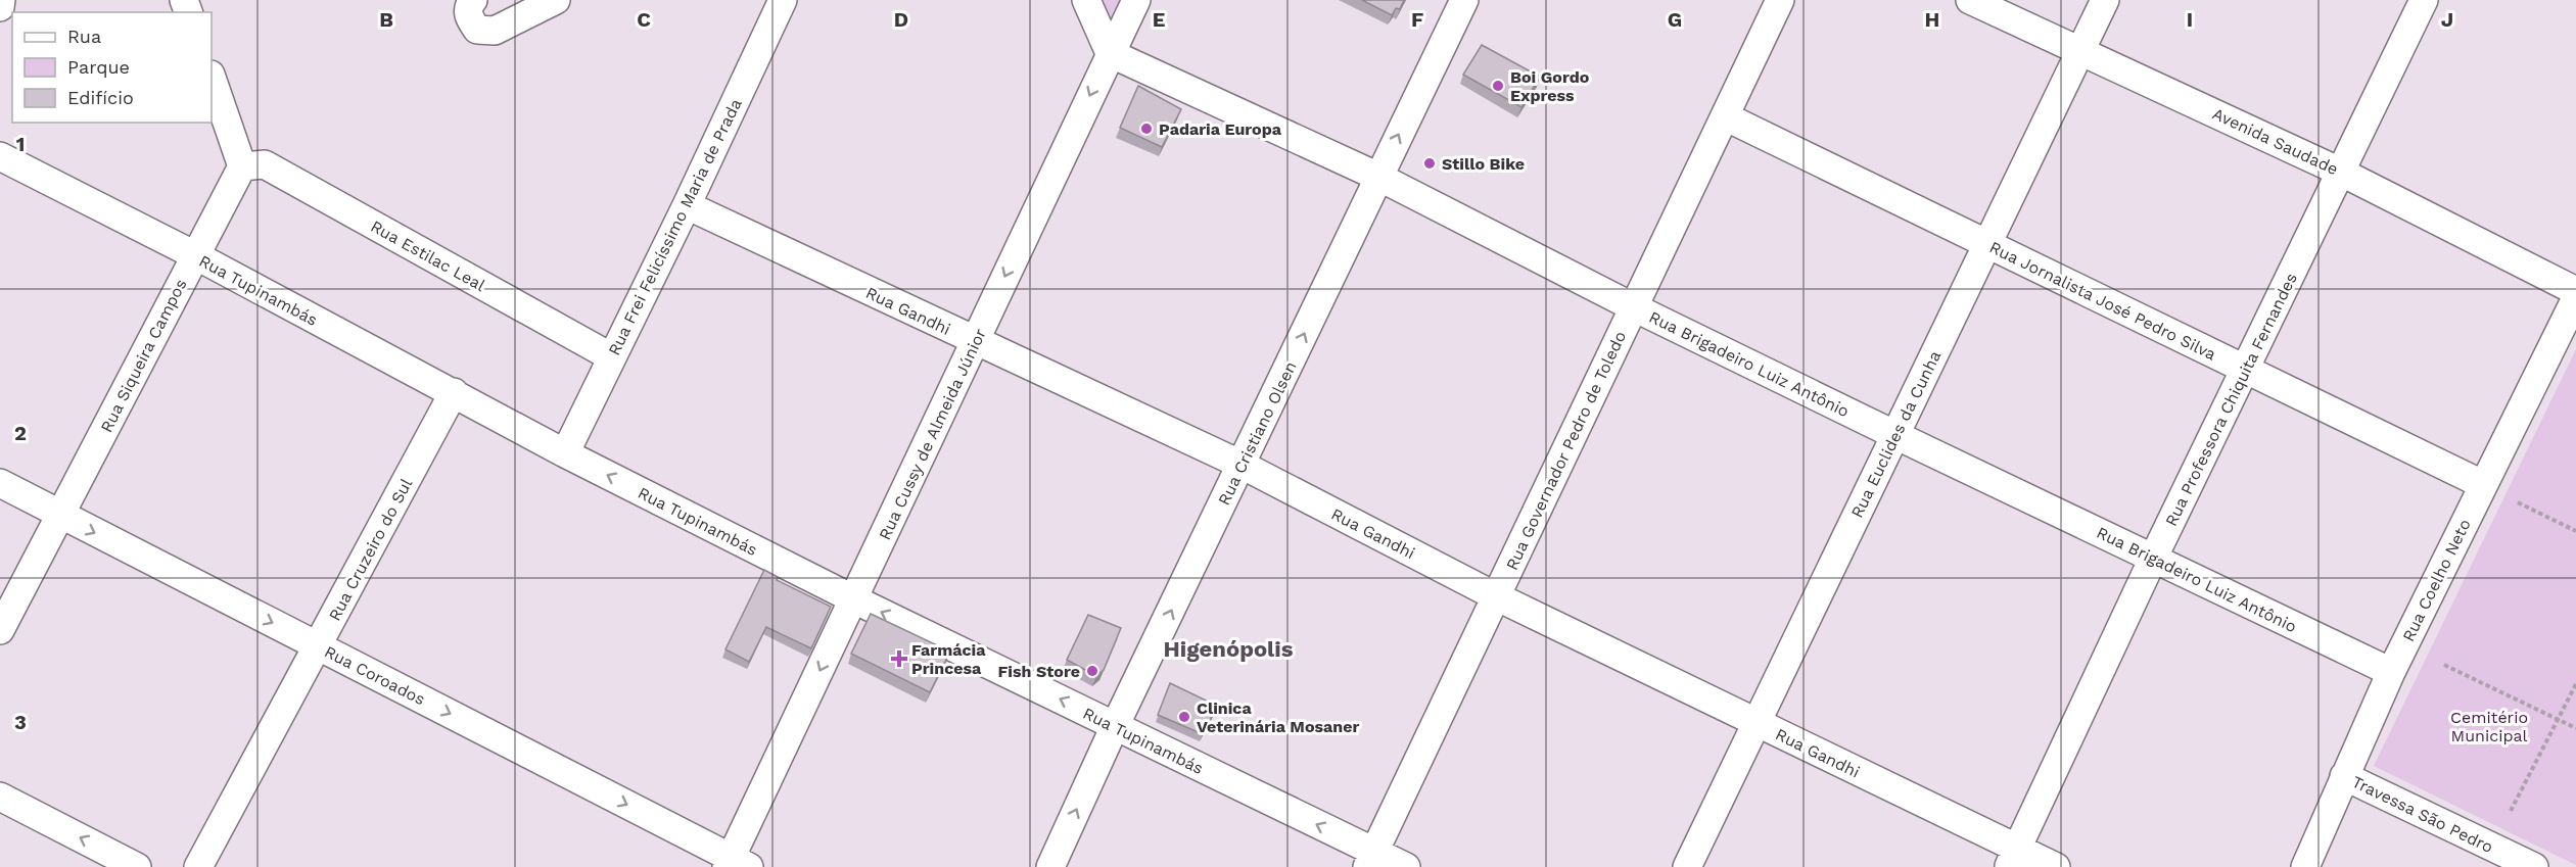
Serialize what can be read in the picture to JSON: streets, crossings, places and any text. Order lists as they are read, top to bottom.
{
  "streets": {
    "street": [
      "Avenida Saudade",
      "Rua Frei Felicíssimo Maria de Prada",
      "Rua Estilac Leal",
      "Rua Tupinambás",
      "Rua Jornalista José Pedro Silva",
      "Rua Gandhi",
      "Rua Siqueira Campos",
      "Rua Brigadeiro Luiz Antônio",
      "Rua Professora Chiquita Fernandes",
      "Rua Cristiano Olsen",
      "Rua Cussy de Almeida Júnior",
      "Rua Euclides da Cunha",
      "Rua Governador Pedro de Toledo",
      "Rua Cruzeiro do Sul",
      "Rua Coelho Neto",
      "Rua Coroados",
      "Travessa São Pedro"
    ]
  },
  "crossings": [
    ["Avenida Saudade", "Rua Professora Chiquita Fernandes"],
    ["Avenida Saudade", "Rua Euclides da Cunha"],
    ["Rua Frei Felicíssimo Maria de Prada", "Rua Estilac Leal"],
    ["Rua Frei Felicíssimo Maria de Prada", "Rua Tupinambás"],
    ["Rua Frei Felicíssimo Maria de Prada", "Rua Gandhi"],
    ["Rua Estilac Leal", "Rua Siqueira Campos"],
    ["Rua Tupinambás", "Rua Siqueira Campos"],
    ["Rua Tupinambás", "Rua Cristiano Olsen"],
    ["Rua Tupinambás", "Rua Cussy de Almeida Júnior"],
    ["Rua Tupinambás", "Rua Governador Pedro de Toledo"],
    ["Rua Tupinambás", "Rua Cruzeiro do Sul"],
    ["Rua Jornalista José Pedro Silva", "Rua Professora Chiquita Fernandes"],
    ["Rua Jornalista José Pedro Silva", "Rua Euclides da Cunha"],
    ["Rua Jornalista José Pedro Silva", "Rua Governador Pedro de Toledo"],
    ["Rua Jornalista José Pedro Silva", "Rua Coelho Neto"],
    ["Rua Gandhi", "Rua Professora Chiquita Fernandes"],
    ["Rua Gandhi", "Rua Cristiano Olsen"],
    ["Rua Gandhi", "Rua Cussy de Almeida Júnior"],
    ["Rua Gandhi", "Rua Euclides da Cunha"],
    ["Rua Gandhi", "Rua Governador Pedro de Toledo"],
    ["Rua Siqueira Campos", "Rua Coroados"],
    ["Rua Brigadeiro Luiz Antônio", "Rua Professora Chiquita Fernandes"],
    ["Rua Brigadeiro Luiz Antônio", "Rua Cristiano Olsen"],
    ["Rua Brigadeiro Luiz Antônio", "Rua Cussy de Almeida Júnior"],
    ["Rua Brigadeiro Luiz Antônio", "Rua Euclides da Cunha"],
    ["Rua Brigadeiro Luiz Antônio", "Rua Governador Pedro de Toledo"],
    ["Rua Brigadeiro Luiz Antônio", "Rua Coelho Neto"],
    ["Rua Cussy de Almeida Júnior", "Rua Coroados"],
    ["Rua Cruzeiro do Sul", "Rua Coroados"],
    ["Rua Coelho Neto", "Travessa São Pedro"]
  ],
  "one_way": [
    "Rua Tupinambás",
    "Rua Cristiano Olsen",
    "Rua Cussy de Almeida Júnior",
    "Rua Coroados"
  ],
  "districts": ["Higenópolis"],
  "parks": ["Cemitério Municipal"],
  "places": {
    "other": [
      "Boi Gordo Express",
      "Padaria Europa",
      "Stillo Bike",
      "Fish Store",
      "Clinica Veterinária Mosaner"
    ],
    "health": ["Farmácia Princesa"]
  },
  "legend": ["Rua", "Parque", "Edifício"],
  "grid": {
    "columns": [
      "B",
      "C",
      "D",
      "E",
      "F",
      "G",
      "H",
      "I",
      "J"
    ],
    "rows": ["1", "2", "3"]
  }
}
